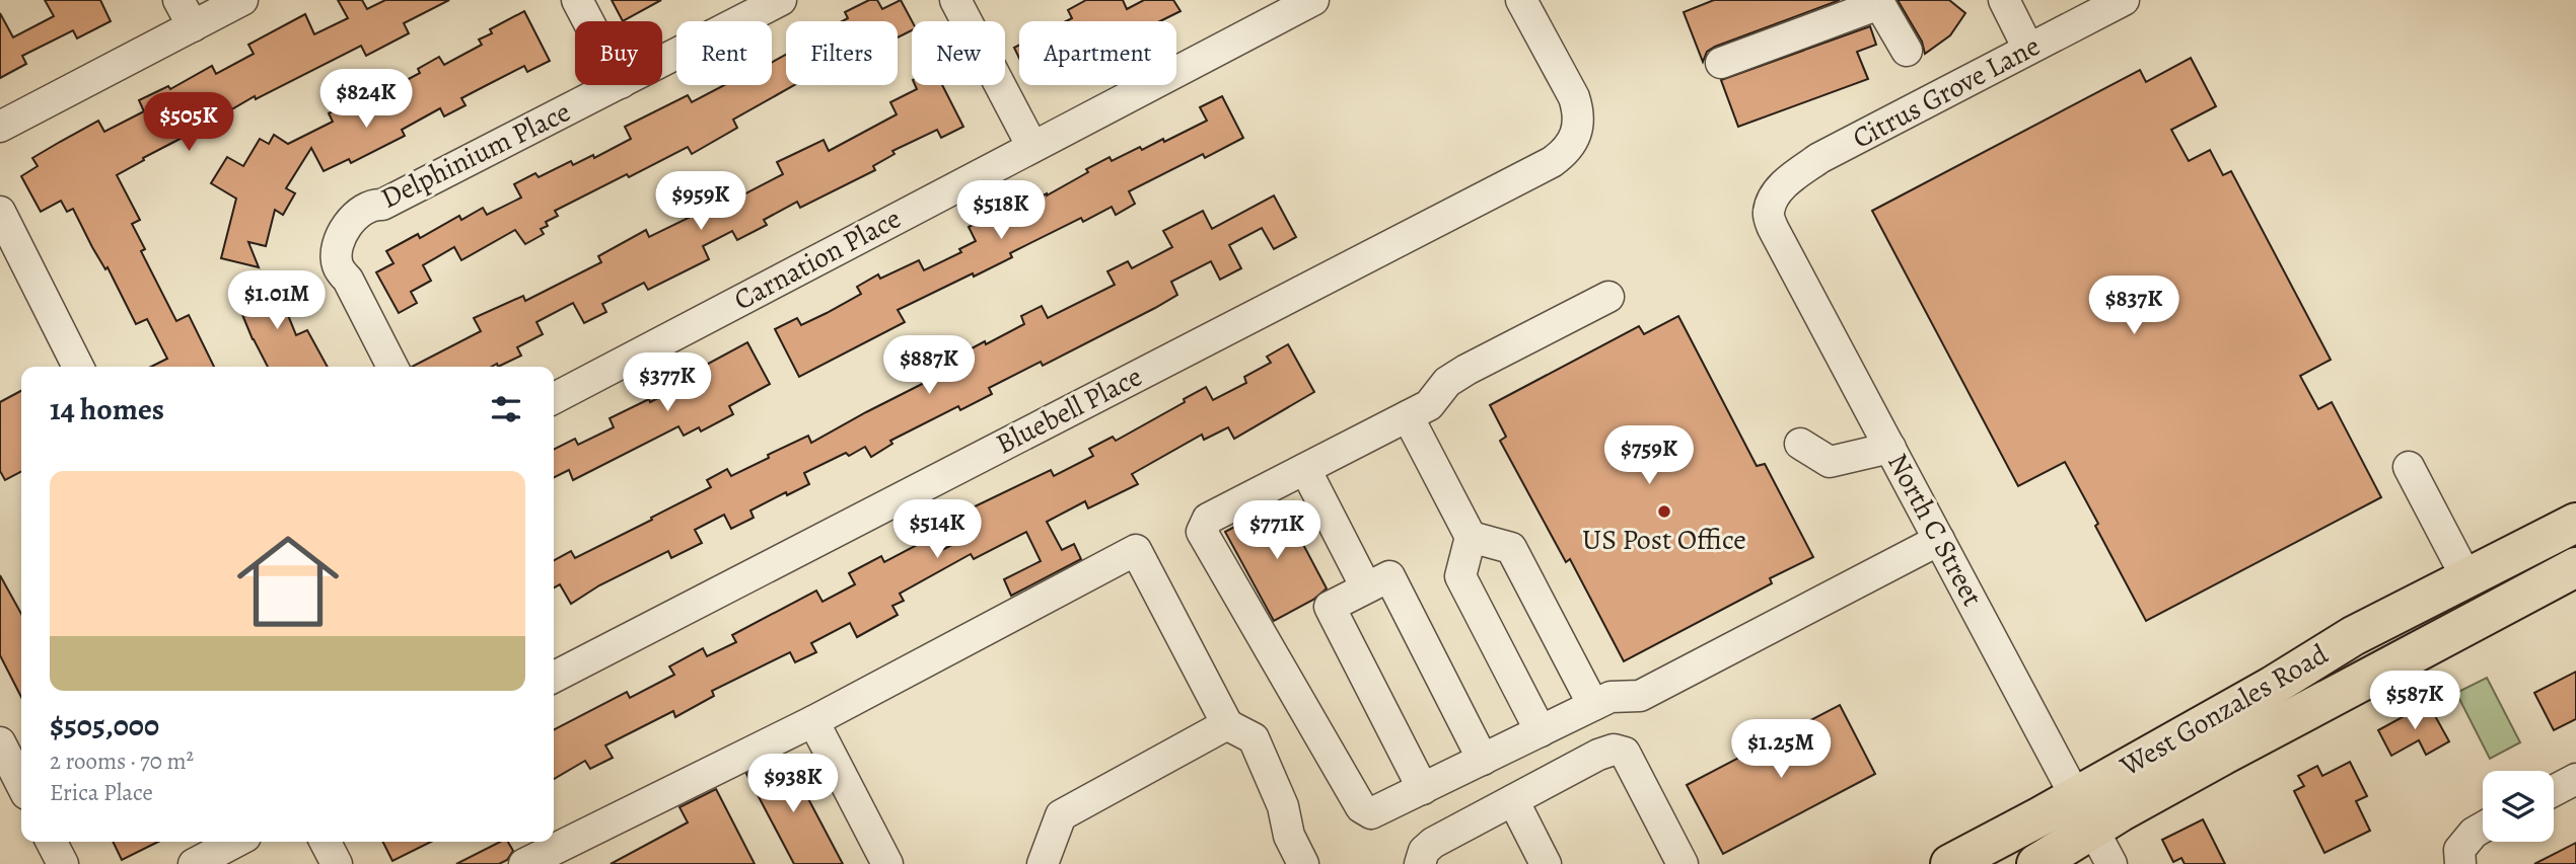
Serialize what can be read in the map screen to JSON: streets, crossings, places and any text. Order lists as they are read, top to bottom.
{
  "streets": {
    "main road": ["West Gonzales Road"],
    "street": [
      "Citrus Grove Lane",
      "Delphinium Place",
      "Carnation Place",
      "Bluebell Place",
      "North C Street"
    ]
  },
  "crossings": [
    ["Citrus Grove Lane", "North C Street"],
    ["North C Street", "West Gonzales Road"]
  ],
  "places": ["US Post Office"],
  "page": {
    "chip": [
      "Buy",
      "Rent",
      "Filters",
      "New",
      "Apartment"
    ],
    "price": [
      "$824K",
      "$505K",
      "$959K",
      "$518K",
      "$1.01M",
      "$837K",
      "$887K",
      "$377K",
      "$759K",
      "$514K",
      "$771K",
      "$587K",
      "$1.25M",
      "$938K"
    ],
    "heading": "14 homes",
    "list": [
      {
        "name": "$505,000",
        "note": "2 rooms · 70 m² · Erica Place"
      }
    ]
  }
}
